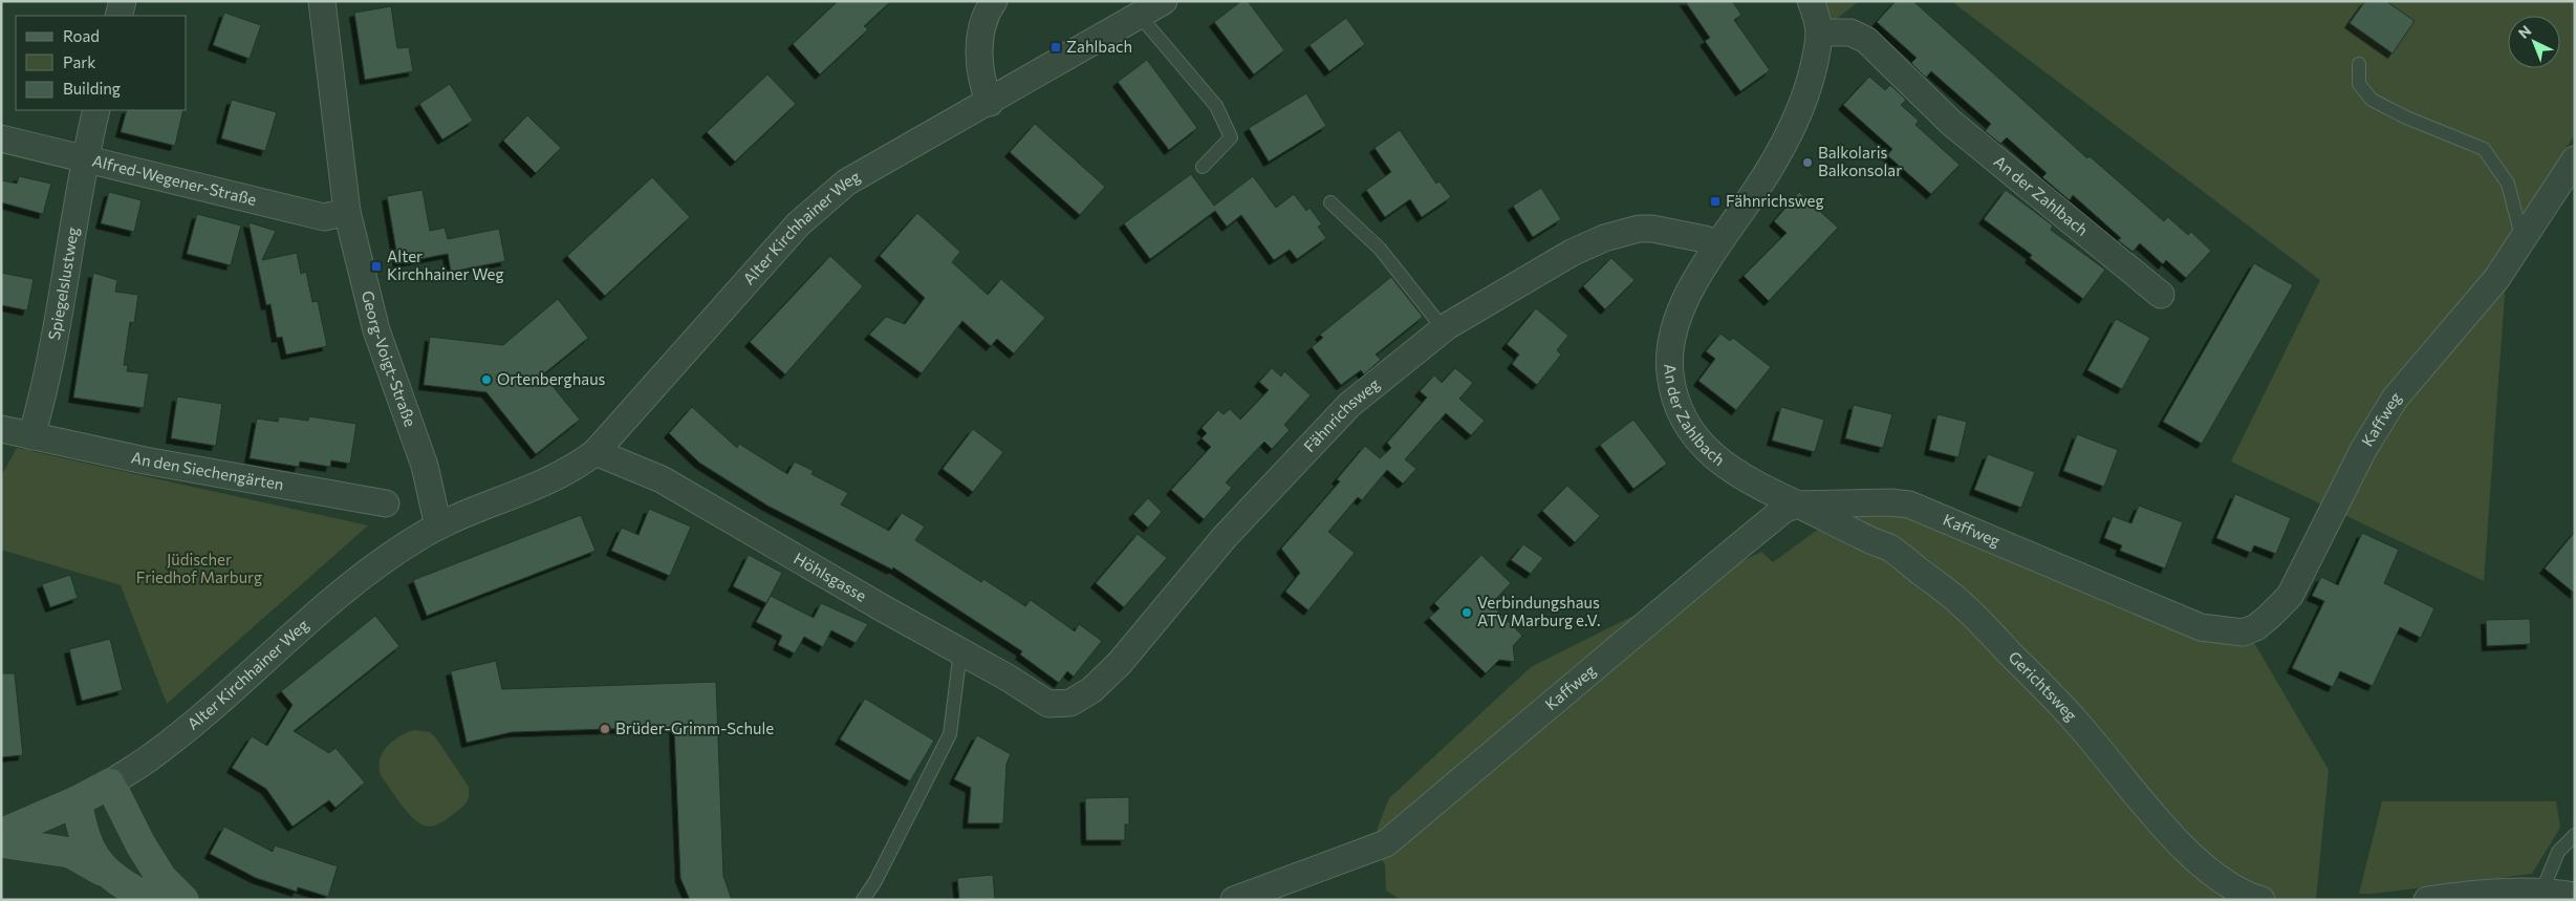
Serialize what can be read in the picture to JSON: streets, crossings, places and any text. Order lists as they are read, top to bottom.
{
  "streets": {
    "street": [
      "Alfred-Wegener-Straße",
      "An der Zahlbach",
      "Alter Kirchhainer Weg",
      "Spiegelslustweg",
      "Georg-Voigt-Straße",
      "Fähnrichsweg",
      "Kaffweg",
      "An den Siechengärten",
      "Höhlsgasse",
      "Gerichtsweg"
    ]
  },
  "crossings": [
    ["Alfred-Wegener-Straße", "Spiegelslustweg"],
    ["Alfred-Wegener-Straße", "Georg-Voigt-Straße"],
    ["An der Zahlbach", "Fähnrichsweg"],
    ["An der Zahlbach", "Kaffweg"],
    ["An der Zahlbach", "Gerichtsweg"],
    ["Alter Kirchhainer Weg", "Georg-Voigt-Straße"],
    ["Alter Kirchhainer Weg", "Höhlsgasse"],
    ["Spiegelslustweg", "An den Siechengärten"],
    ["Fähnrichsweg", "Höhlsgasse"],
    ["Kaffweg", "Gerichtsweg"]
  ],
  "parks": ["Jüdischer Friedhof Marburg"],
  "places": {
    "transit": ["Zahlbach", "Fähnrichsweg", "Alter Kirchhainer Weg"],
    "other": [
      "Balkolaris Balkonsolar",
      "Ortenberghaus",
      "Verbindungshaus ATV Marburg e.V.",
      "Brüder-Grimm-Schule"
    ]
  },
  "legend": ["Road", "Park", "Building"],
  "north": "top left"
}
